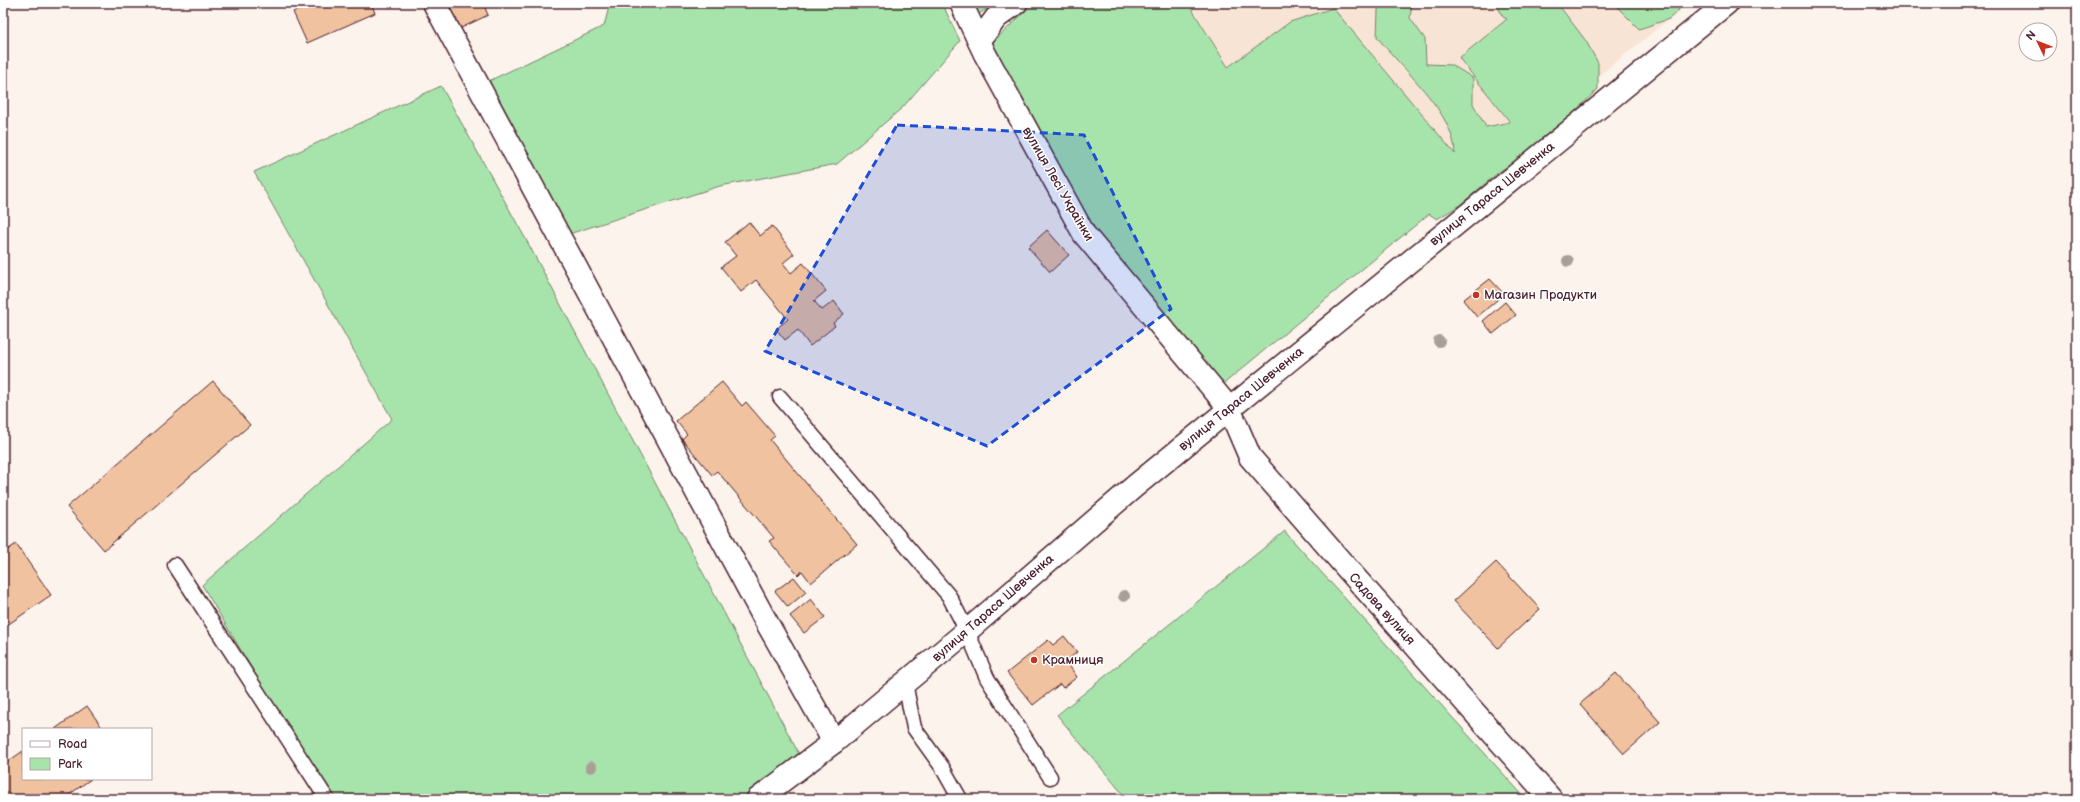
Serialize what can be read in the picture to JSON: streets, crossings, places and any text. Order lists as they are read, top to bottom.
{
  "streets": {
    "street": ["вулиця Лесі Українки", "вулиця Тараса Шевченка", "Садова вулиця"]
  },
  "crossings": [
    ["вулиця Лесі Українки", "вулиця Тараса Шевченка"],
    ["вулиця Лесі Українки", "Садова вулиця"],
    ["вулиця Тараса Шевченка", "Садова вулиця"]
  ],
  "places": ["Магазин Продукти", "Крамниця"],
  "legend": ["Road", "Park"],
  "north": "top left"
}
